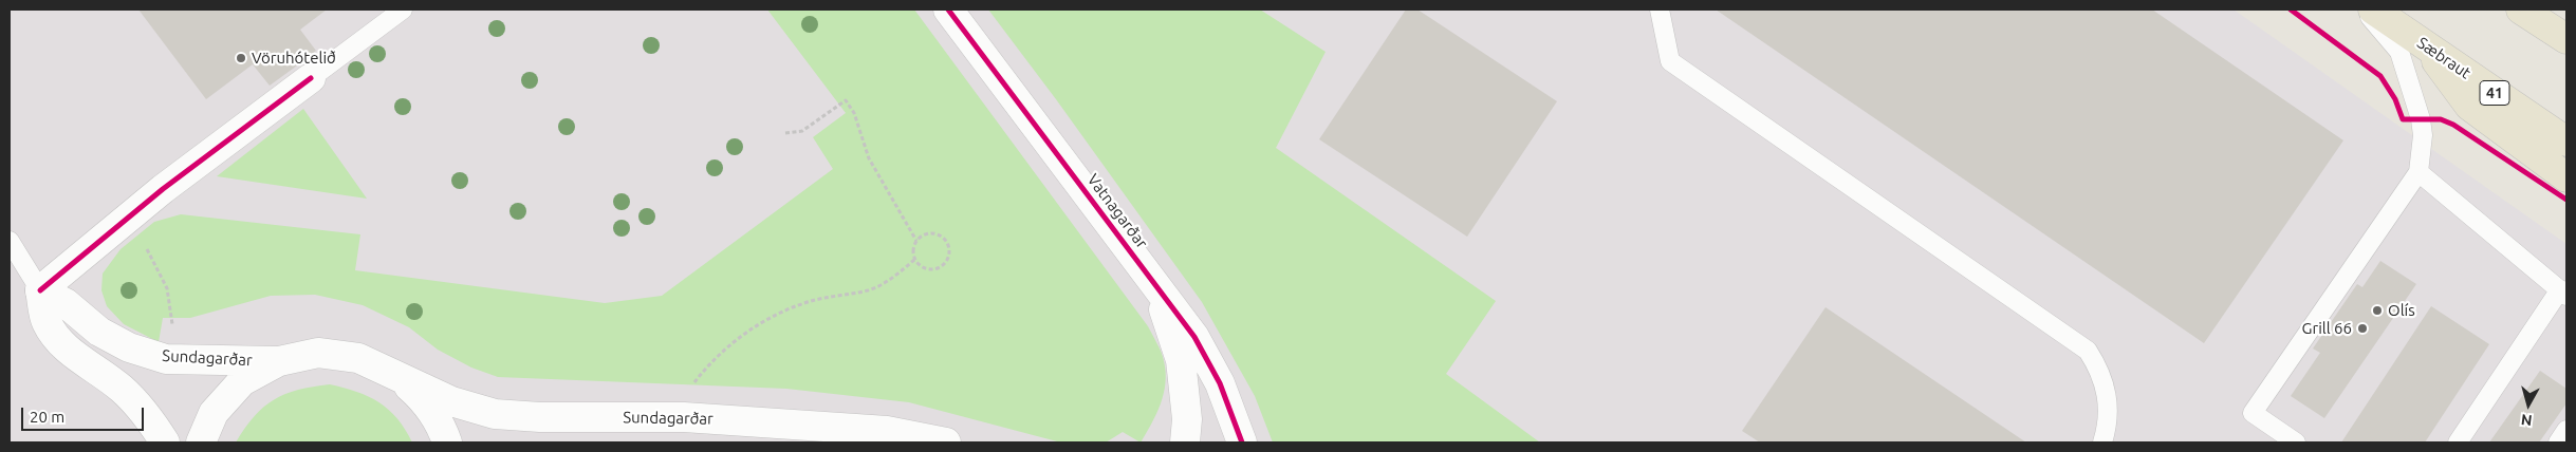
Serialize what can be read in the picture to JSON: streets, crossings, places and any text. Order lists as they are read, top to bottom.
{
  "streets": {
    "main road": [
      "Sæbraut",
      "41",
      "Vatnagarðar",
      "Sundagarðar"
    ]
  },
  "places": ["Vöruhótelið", "Olís", "Grill 66"],
  "scale_bar": "20 m",
  "north": "bottom"
}
